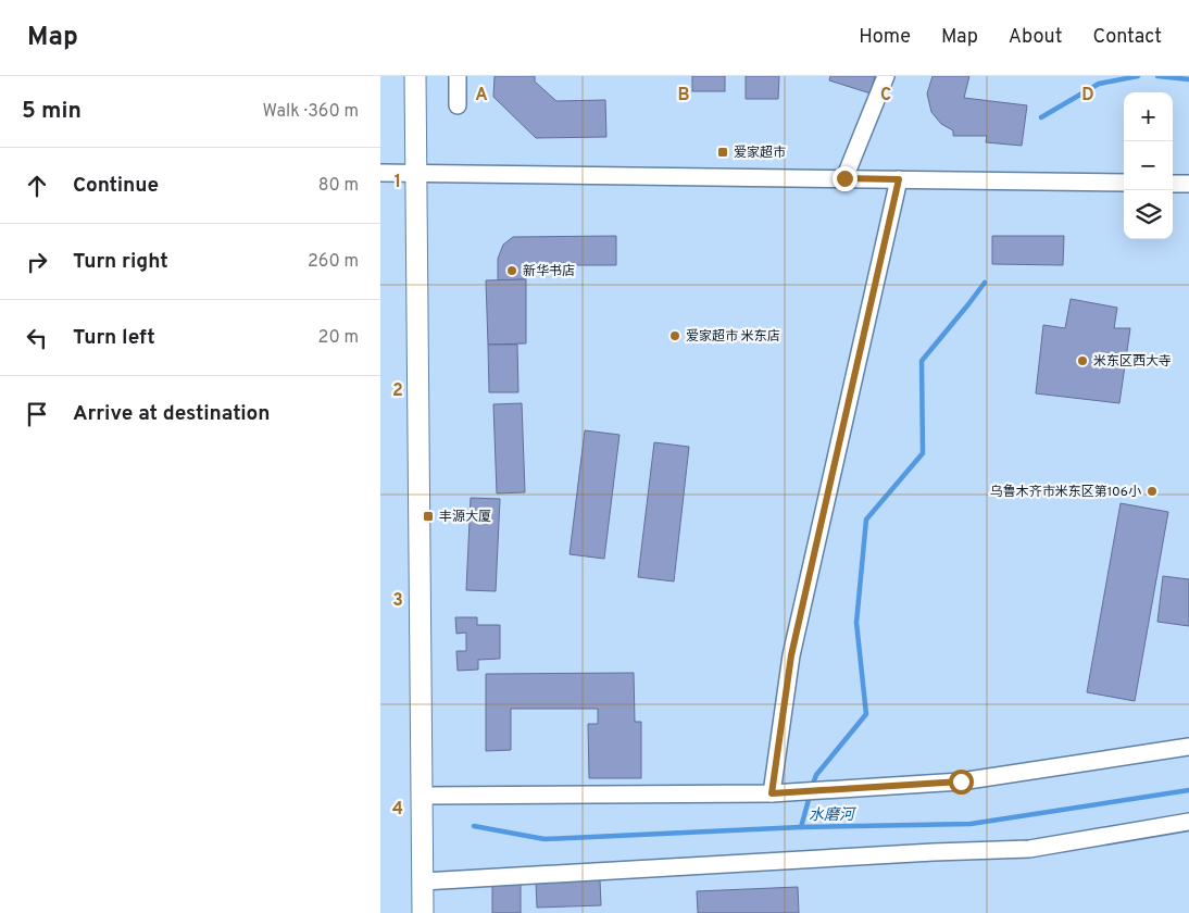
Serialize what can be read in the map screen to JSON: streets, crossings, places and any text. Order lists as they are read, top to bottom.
{
  "water": ["水磨河"],
  "places": {
    "transit": ["爱家超市", "丰源大厦"],
    "other": [
      "新华书店",
      "爱家超市 米东店",
      "米东区西大寺",
      "乌鲁木齐市米东区第106小"
    ]
  },
  "page": {
    "header": "Map",
    "nav": [
      "Home",
      "Map",
      "About",
      "Contact"
    ],
    "heading": ["5 min", "Walk · 360 m"],
    "map_buttons": ["+", "−"],
    "list": [
      ["Continue", "80 m"],
      ["Turn right", "260 m"],
      ["Turn left", "20 m"],
      "Arrive at destination"
    ]
  },
  "grid": {
    "columns": [
      "A",
      "B",
      "C",
      "D"
    ],
    "rows": [
      "1",
      "2",
      "3",
      "4"
    ]
  }
}
